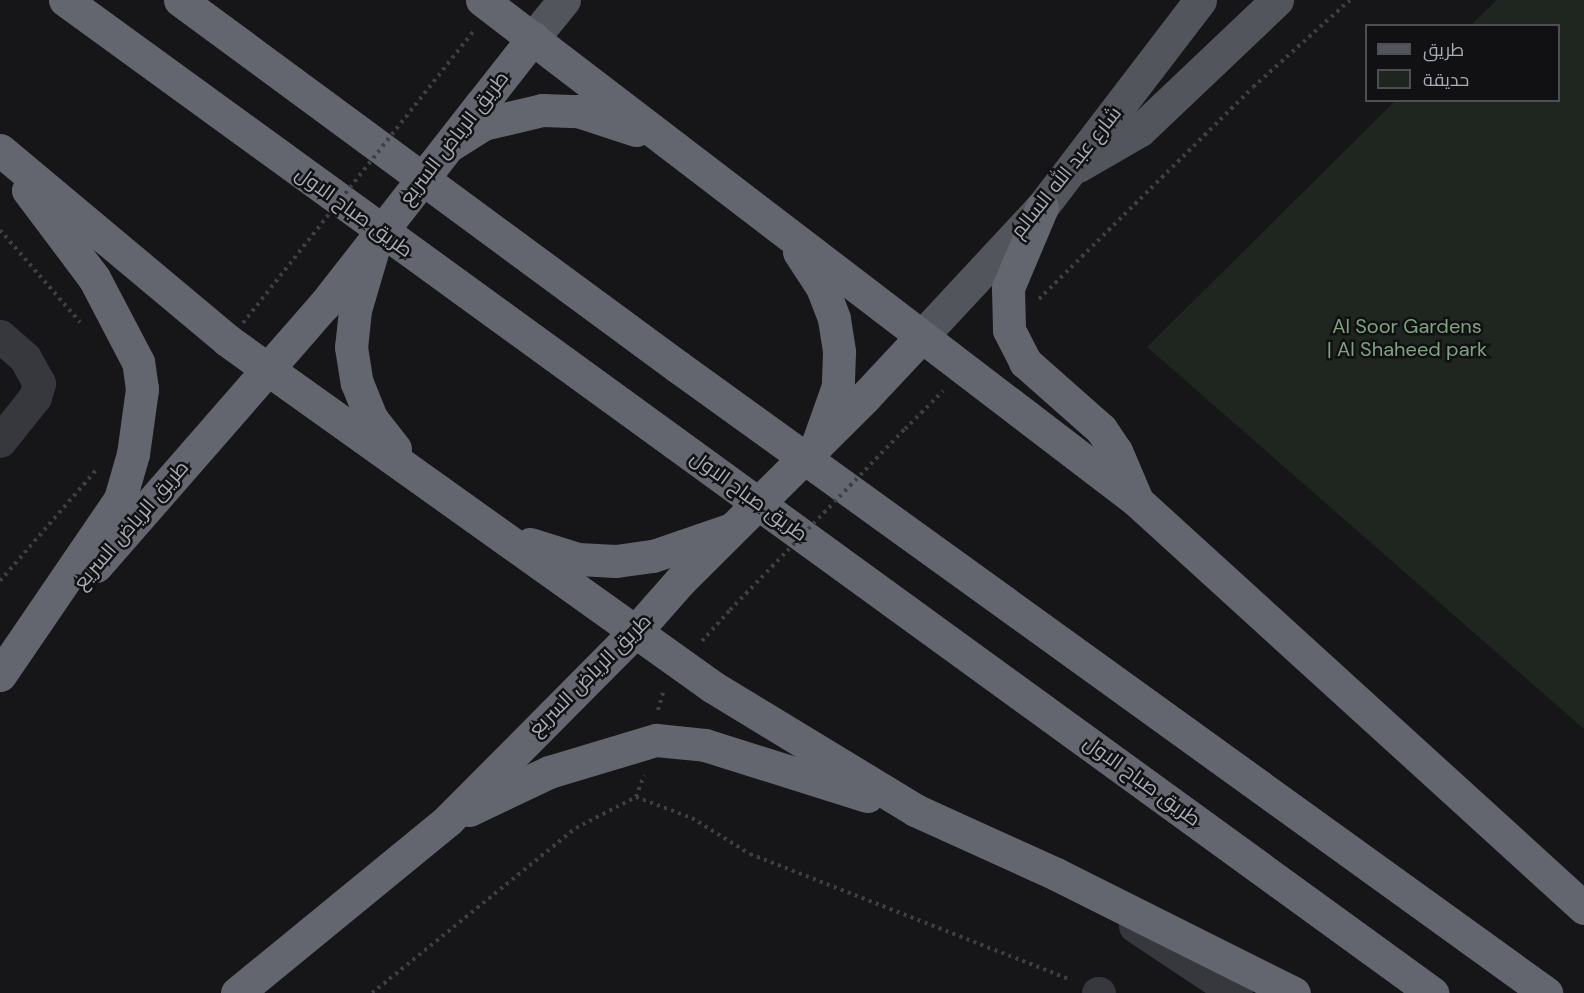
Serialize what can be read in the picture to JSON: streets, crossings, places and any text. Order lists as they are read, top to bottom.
{
  "streets": {
    "highway": ["طريق الرياض السريع", "طريق صباح الاول"],
    "main road": ["شارع عبد الله السالم"]
  },
  "crossings": [
    ["طريق الرياض السريع", "شارع عبد الله السالم"]
  ],
  "parks": ["Al Soor Gardens | Al Shaheed park"],
  "legend": ["طريق", "حديقة"]
}
